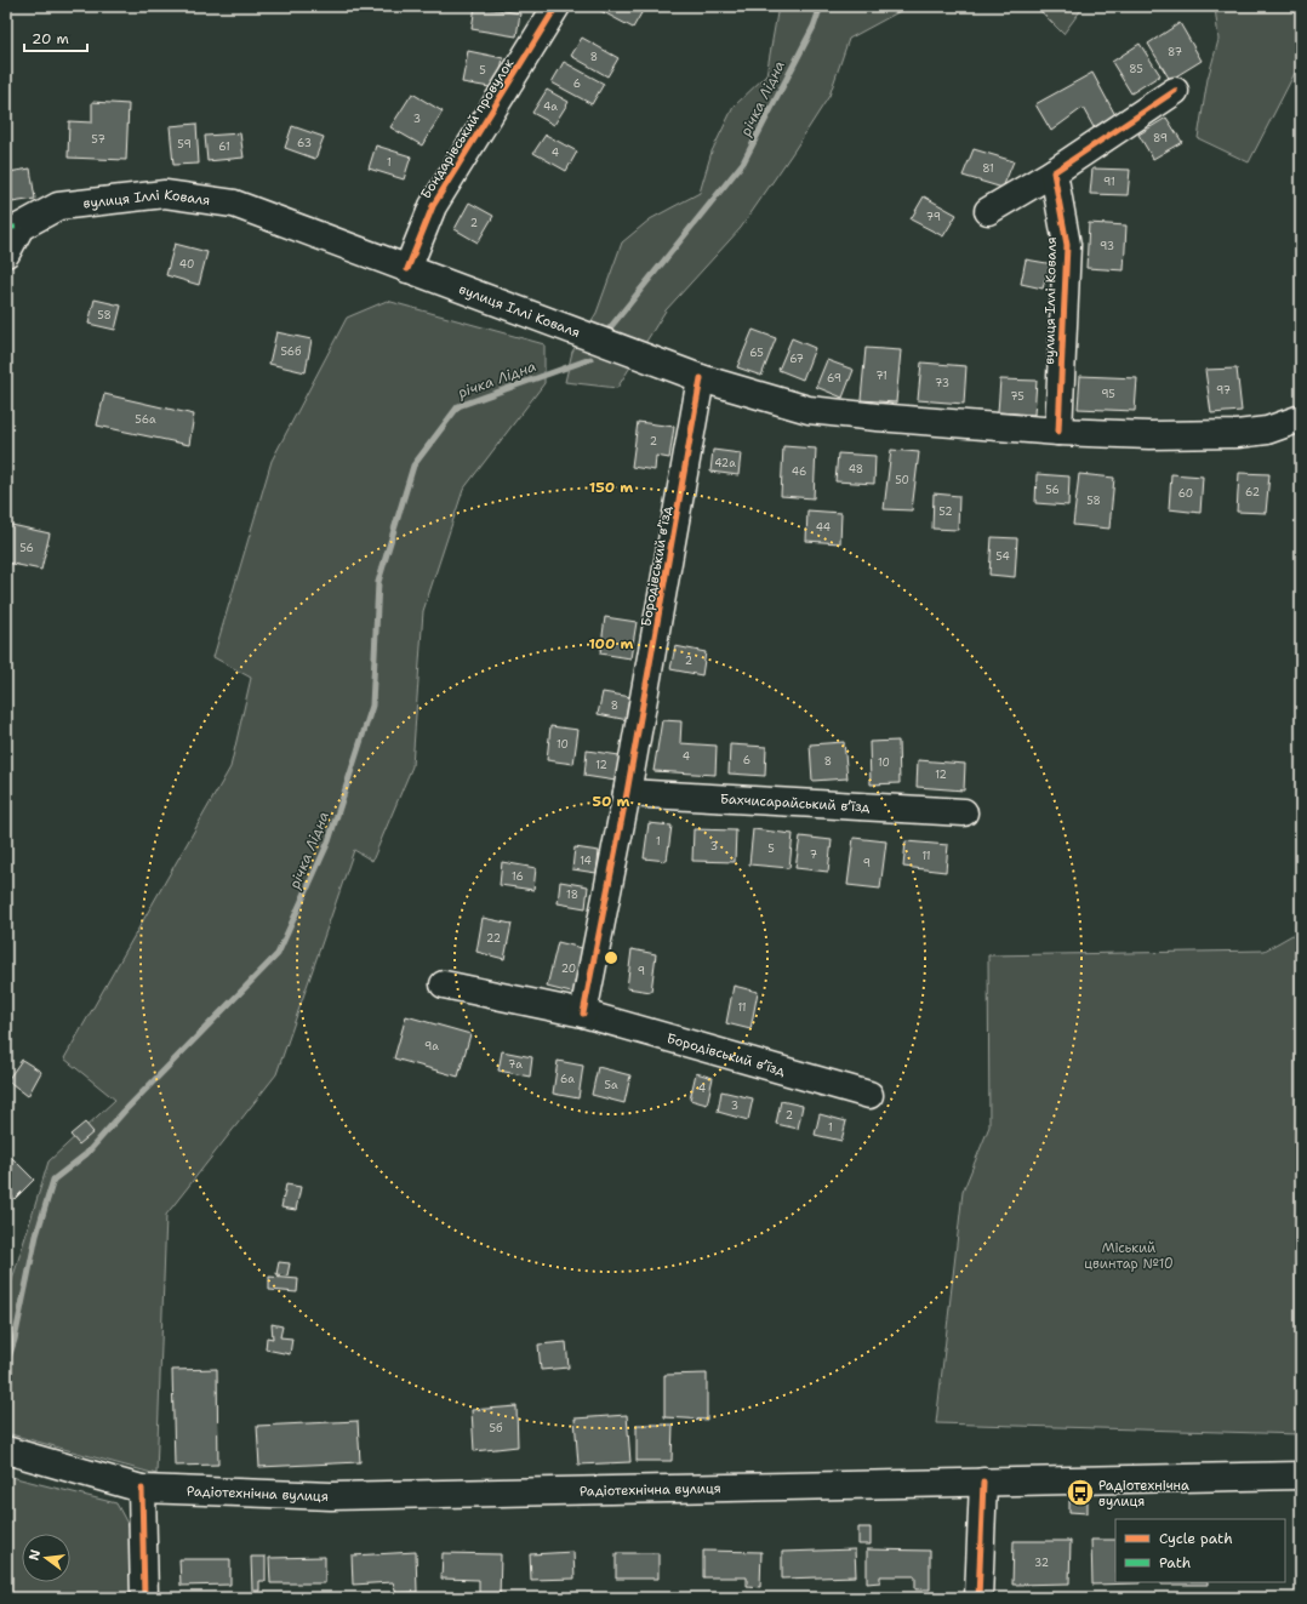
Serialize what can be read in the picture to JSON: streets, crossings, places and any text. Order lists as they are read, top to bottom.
{
  "streets": {
    "main road": [
      "Бондарівський провулок",
      "вулиця Іллі Коваля",
      "Бородівський в’їзд",
      "Бахчисарайський в’їзд",
      "Радіотехнічна вулиця"
    ]
  },
  "crossings": [
    ["Бондарівський провулок", "вулиця Іллі Коваля"],
    ["вулиця Іллі Коваля", "Бородівський в’їзд"],
    ["Бородівський в’їзд", "Бахчисарайський в’їзд"]
  ],
  "water": ["річка Лідна"],
  "parks": ["Міський цвинтар №10"],
  "places": {
    "bus stop": ["Радіотехнічна вулиця"]
  },
  "house_numbers": [
    "87",
    "8",
    "85",
    "5",
    "6",
    "4а",
    "3",
    "89",
    "57",
    "63",
    "59",
    "61",
    "4",
    "1",
    "81",
    "91",
    "79",
    "2",
    "93",
    "40",
    "58",
    "56б",
    "65",
    "67",
    "71",
    "69",
    "73",
    "97",
    "95",
    "75",
    "56а",
    "2",
    "42а",
    "48",
    "46",
    "50",
    "56",
    "62",
    "60",
    "58",
    "52",
    "44",
    "56",
    "54",
    "2",
    "8",
    "10",
    "4",
    "6",
    "8",
    "10",
    "12",
    "12",
    "1",
    "3",
    "5",
    "7",
    "11",
    "14",
    "9",
    "16",
    "18",
    "22",
    "20",
    "9",
    "11",
    "9а",
    "7а",
    "6а",
    "5а",
    "4",
    "3",
    "2",
    "1",
    "5б",
    "32"
  ],
  "legend": ["Cycle path", "Path"],
  "scale_bar": "20 m",
  "north": "left",
  "rings": ["150 m", "100 m", "50 m"]
}
